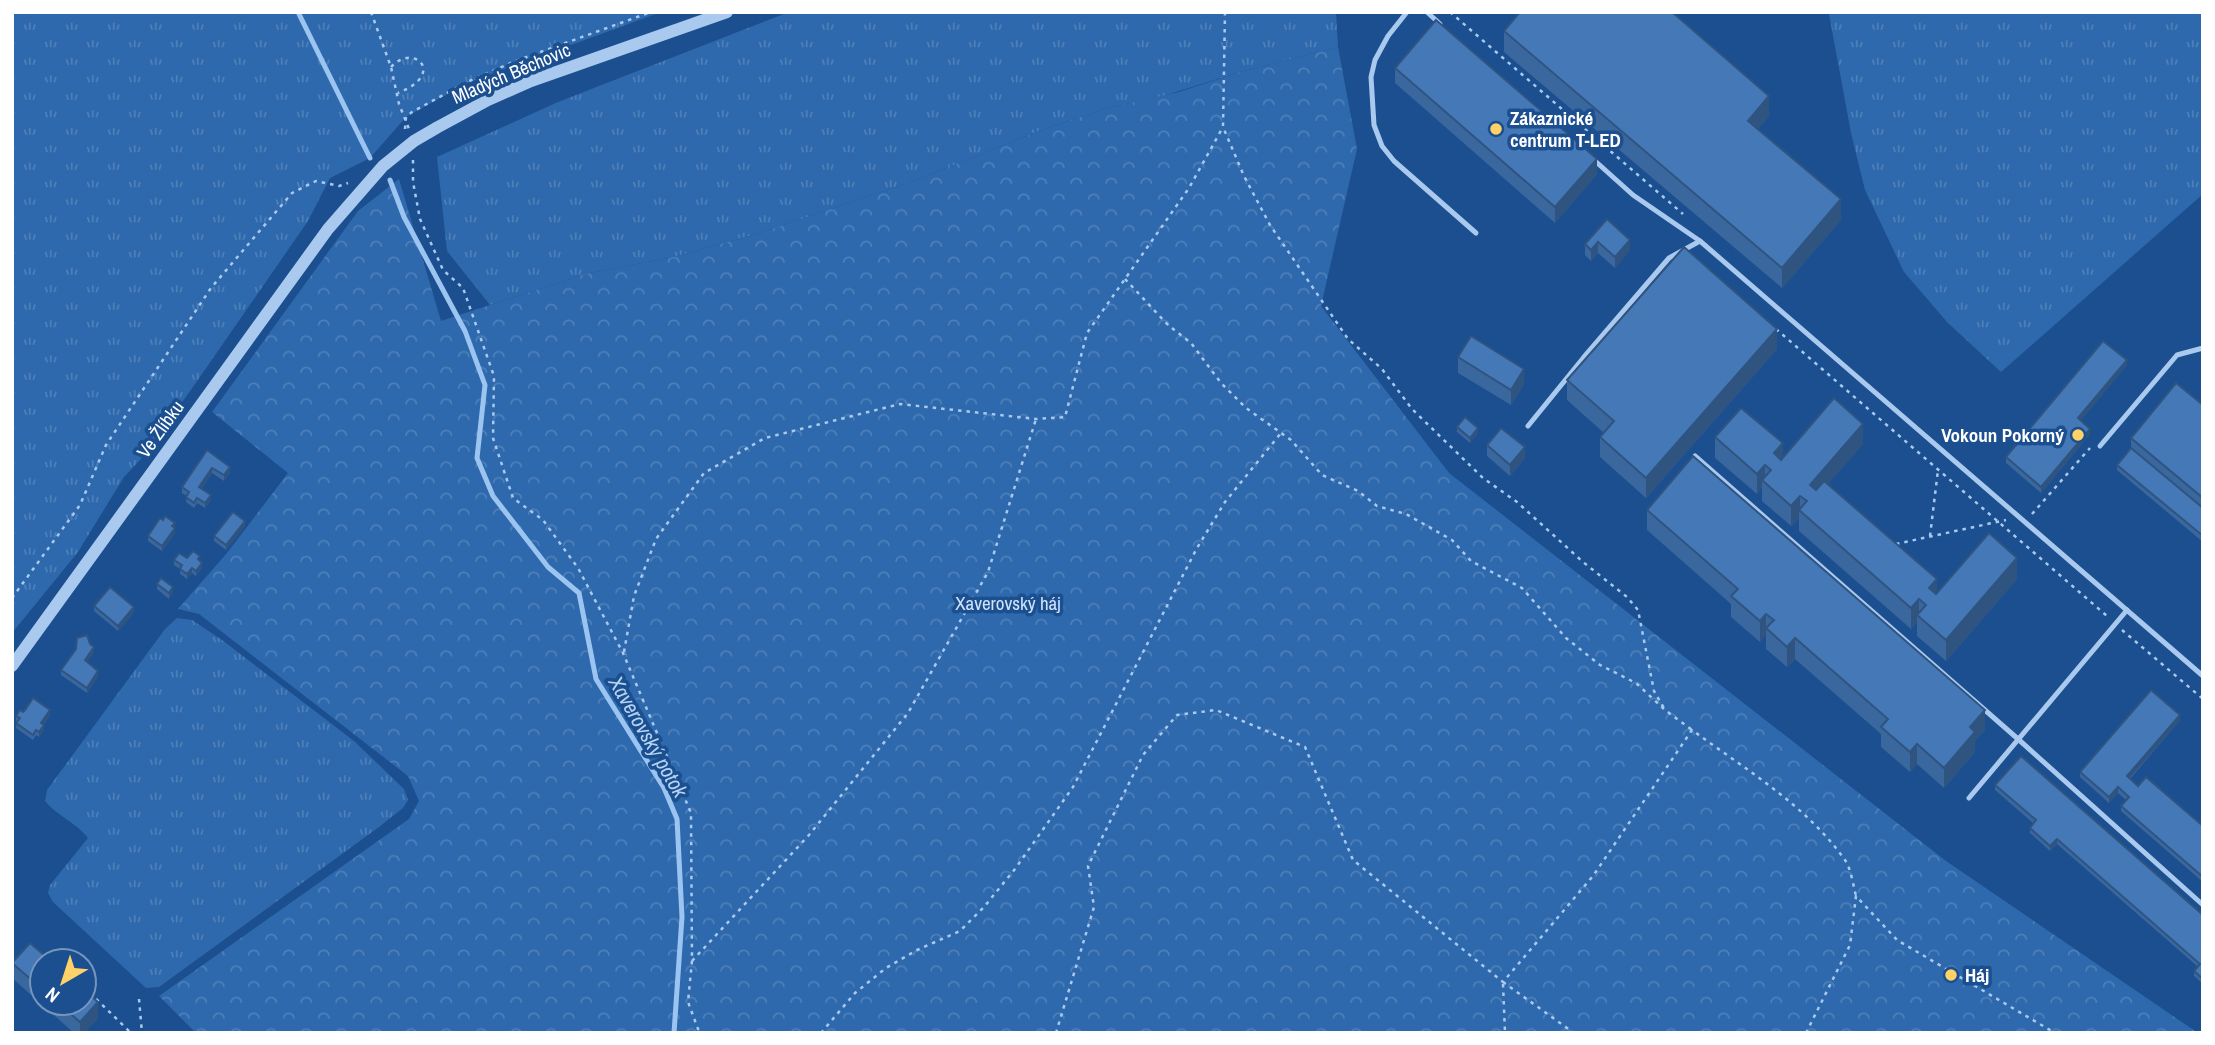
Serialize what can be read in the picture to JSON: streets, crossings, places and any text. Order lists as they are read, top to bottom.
{
  "streets": {
    "street": ["Mladých Běchovic", "Ve Žlíbku"]
  },
  "crossings": [
    ["Mladých Běchovic", "Ve Žlíbku"]
  ],
  "water": ["Xaverovský potok"],
  "parks": ["Xaverovský háj"],
  "places": ["Zákaznické centrum T-LED", "Vokoun Pokorný", "Háj"],
  "north": "bottom left"
}
